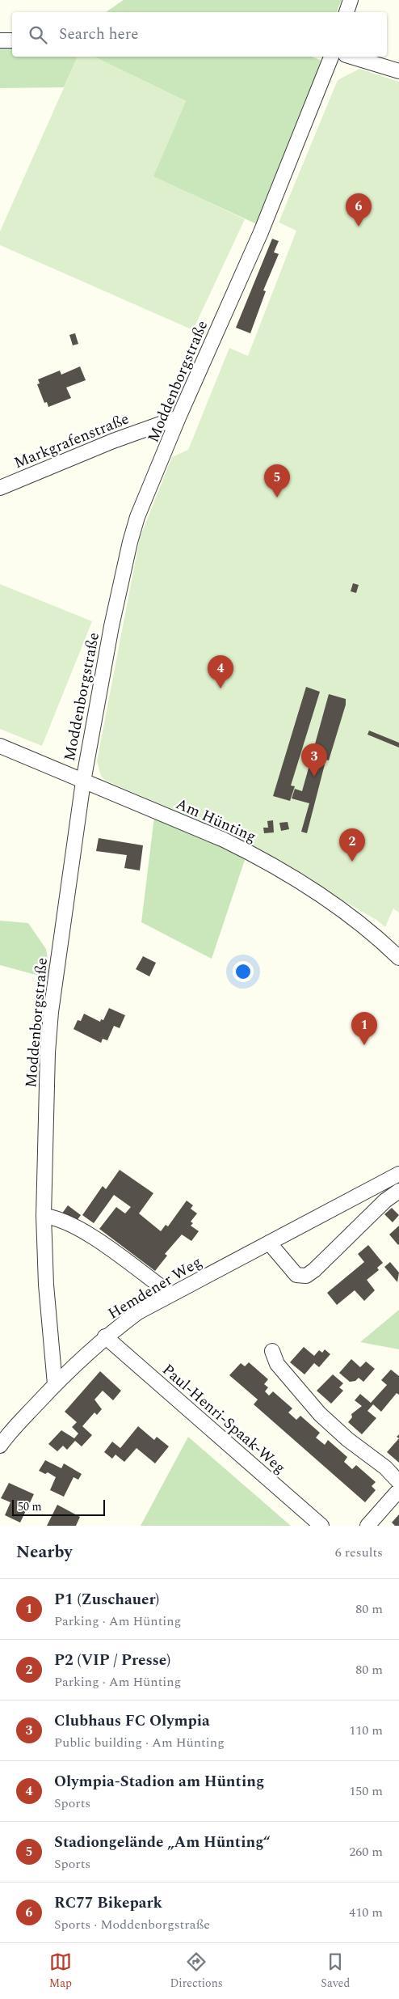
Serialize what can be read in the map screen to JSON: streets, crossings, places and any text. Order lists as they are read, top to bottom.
{
  "streets": {
    "street": [
      "Moddenborgstraße",
      "Markgrafenstraße",
      "Am Hünting",
      "Hemdener Weg",
      "Paul-Henri-Spaak-Weg"
    ]
  },
  "crossings": [
    ["Moddenborgstraße", "Markgrafenstraße"],
    ["Moddenborgstraße", "Am Hünting"],
    ["Moddenborgstraße", "Hemdener Weg"],
    ["Hemdener Weg", "Paul-Henri-Spaak-Weg"]
  ],
  "scale_bar": "50 m",
  "page": {
    "search": "Search here",
    "pins": [
      "6",
      "5",
      "4",
      "3",
      "2",
      "1"
    ],
    "scale": "50 m",
    "heading": ["Nearby", "6 results"],
    "list": [
      {
        "mark": "1",
        "name": "P1 (Zuschauer)",
        "note": "Parking · Am Hünting",
        "value": "80 m"
      },
      {
        "mark": "2",
        "name": "P2 (VIP / Presse)",
        "note": "Parking · Am Hünting",
        "value": "80 m"
      },
      {
        "mark": "3",
        "name": "Clubhaus FC Olympia",
        "note": "Public building · Am Hünting",
        "value": "110 m"
      },
      {
        "mark": "4",
        "name": "Olympia-Stadion am Hünting",
        "note": "Sports",
        "value": "150 m"
      },
      {
        "mark": "5",
        "name": "Stadiongelände „Am Hünting“",
        "note": "Sports",
        "value": "260 m"
      },
      {
        "mark": "6",
        "name": "RC77 Bikepark",
        "note": "Sports · Moddenborgstraße",
        "value": "410 m"
      }
    ],
    "nav": ["Map", "Directions", "Saved"]
  }
}
